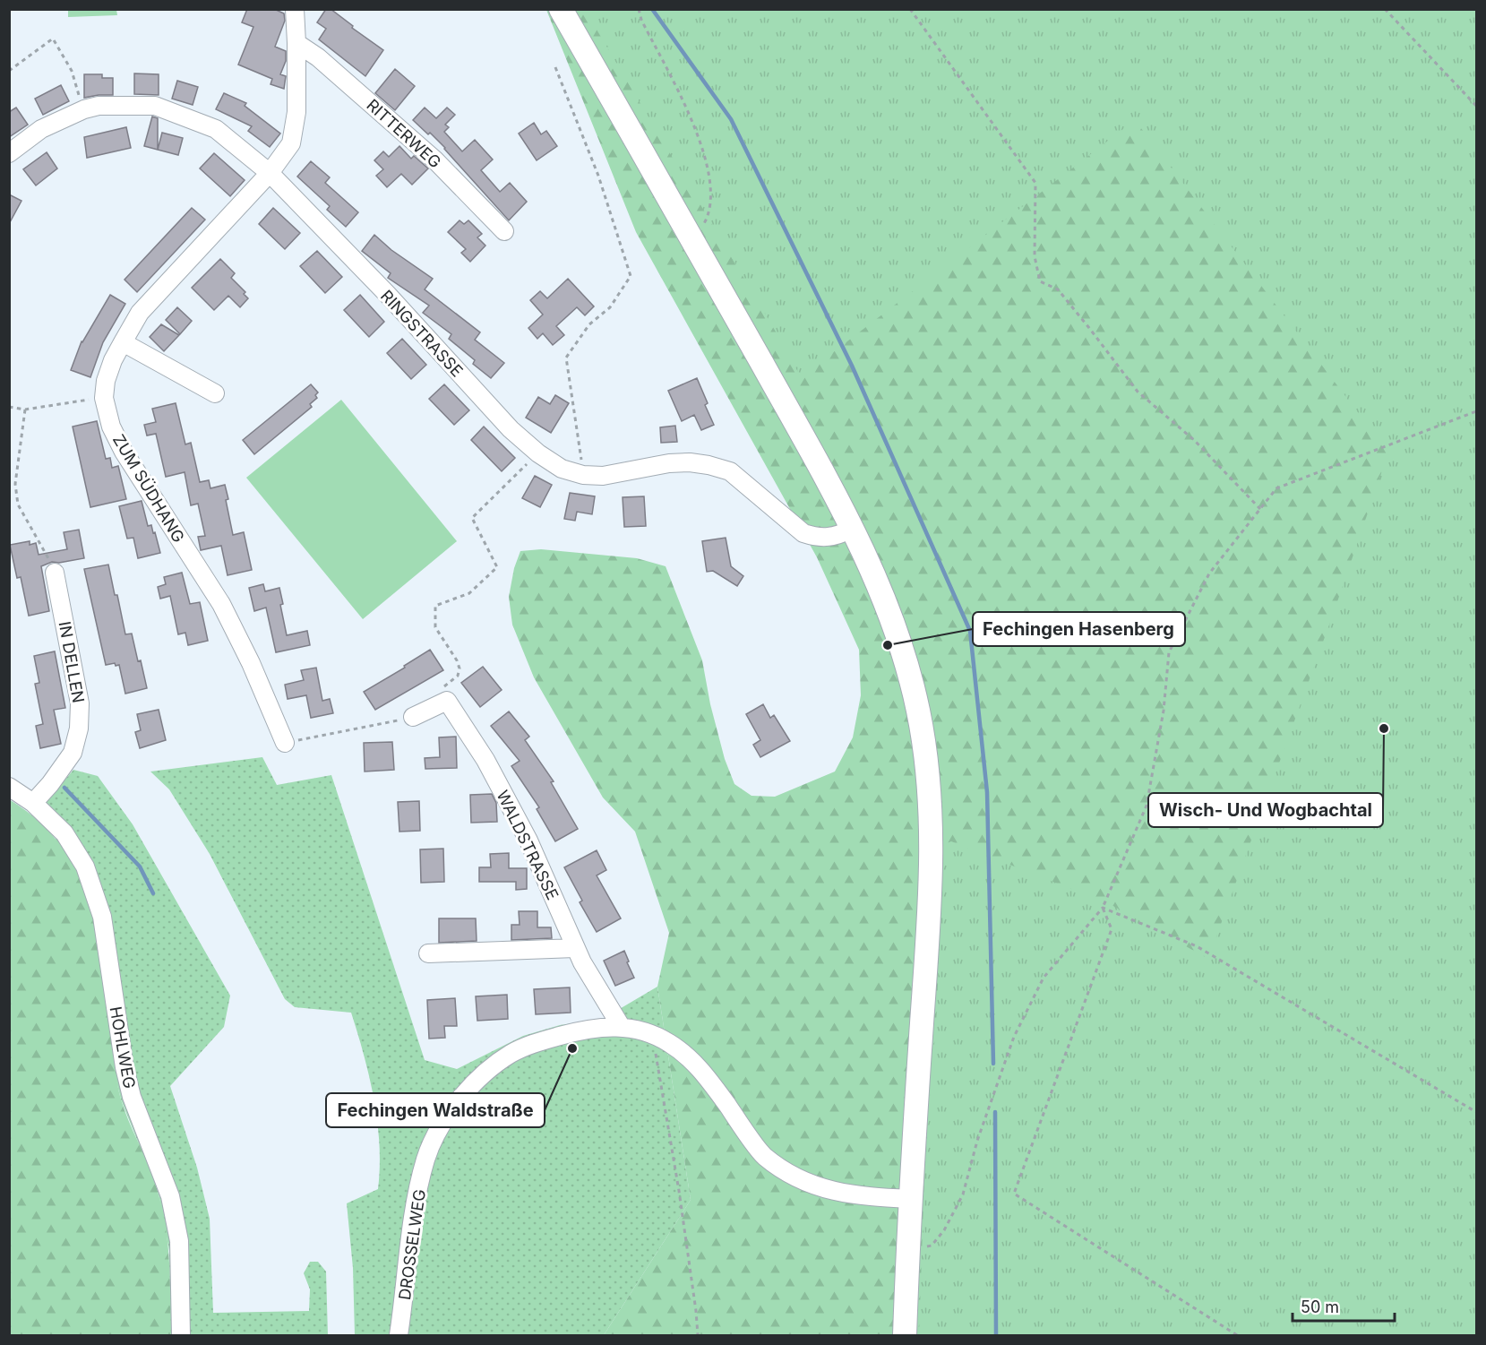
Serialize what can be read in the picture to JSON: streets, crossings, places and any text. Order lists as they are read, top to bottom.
{
  "streets": {
    "street": [
      "RITTERWEG",
      "RINGSTRASSE",
      "ZUM SÜDHANG",
      "IN DELLEN",
      "WALDSTRASSE",
      "HOHLWEG",
      "DROSSELWEG"
    ]
  },
  "crossings": [
    ["RITTERWEG", "ZUM SÜDHANG"],
    ["RINGSTRASSE", "ZUM SÜDHANG"],
    ["IN DELLEN", "HOHLWEG"],
    ["WALDSTRASSE", "DROSSELWEG"]
  ],
  "places": ["Fechingen Hasenberg", "Wisch- Und Wogbachtal", "Fechingen Waldstraße"],
  "scale_bar": "50 m"
}
